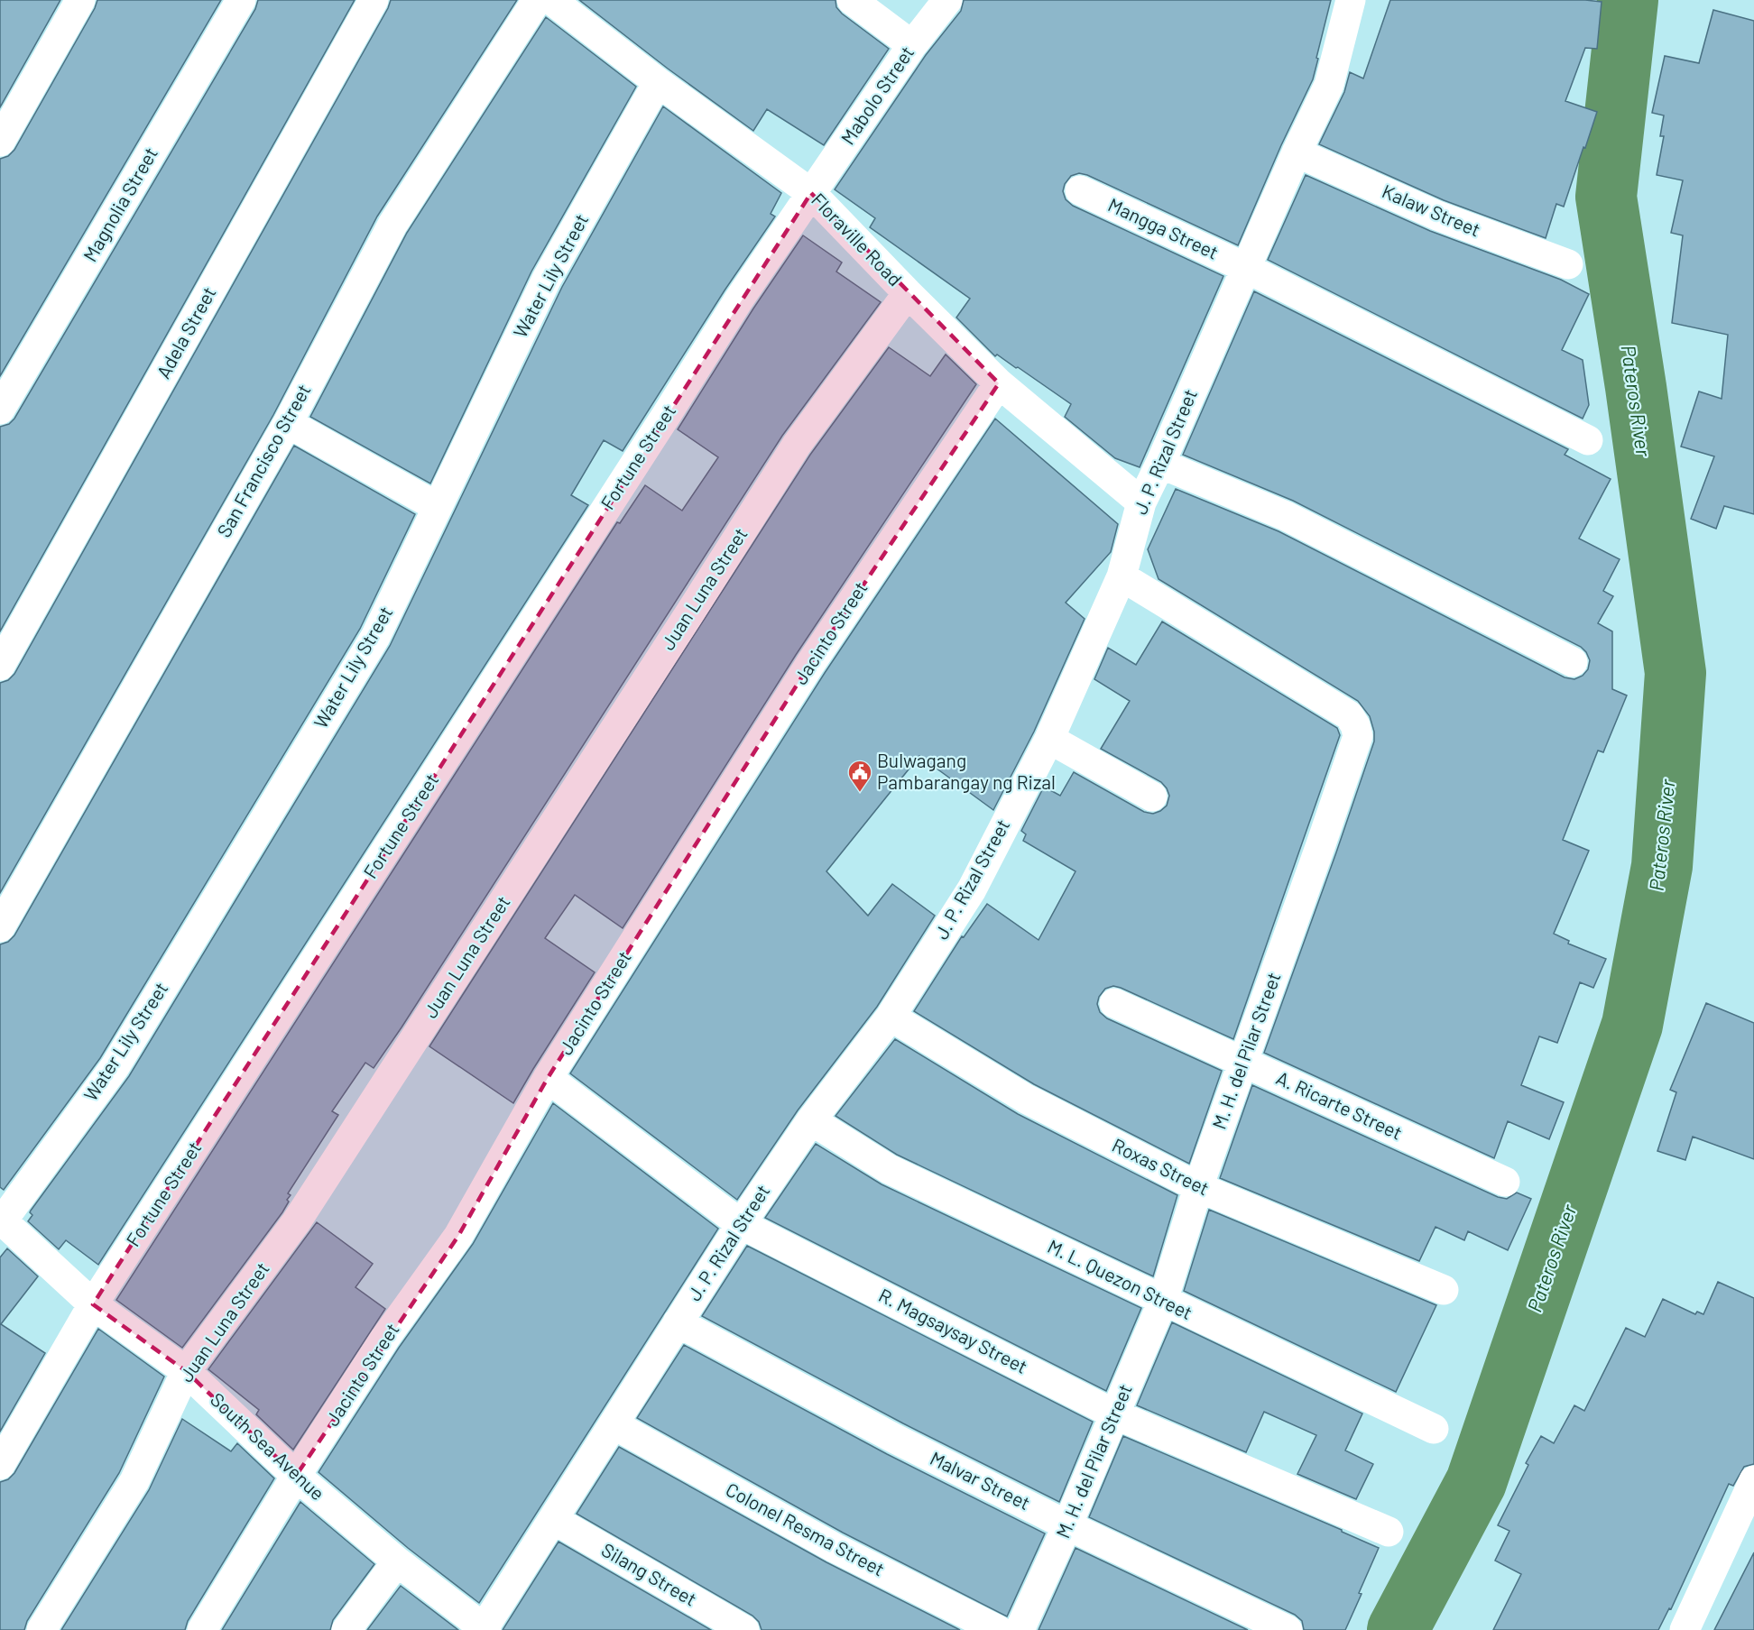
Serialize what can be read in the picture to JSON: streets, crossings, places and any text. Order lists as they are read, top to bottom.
{
  "streets": {
    "street": [
      "Mabolo Street",
      "Magnolia Street",
      "Kalaw Street",
      "Mangga Street",
      "Floraville Road",
      "Water Lily Street",
      "Adela Street",
      "J. P. Rizal Street",
      "Fortune Street",
      "San Francisco Street",
      "Juan Luna Street",
      "Jacinto Street",
      "M. H. del Pilar Street",
      "A. Ricarte Street",
      "Roxas Street",
      "M. L. Quezon Street",
      "R. Magsaysay Street",
      "South Sea Avenue",
      "Malvar Street",
      "Colonel Resma Street",
      "Silang Street"
    ]
  },
  "crossings": [
    ["Mabolo Street", "Floraville Road"],
    ["Mabolo Street", "Fortune Street"],
    ["Kalaw Street", "J. P. Rizal Street"],
    ["Mangga Street", "J. P. Rizal Street"],
    ["Floraville Road", "Water Lily Street"],
    ["Floraville Road", "J. P. Rizal Street"],
    ["Floraville Road", "Fortune Street"],
    ["Floraville Road", "Juan Luna Street"],
    ["Floraville Road", "Jacinto Street"],
    ["Water Lily Street", "South Sea Avenue"],
    ["J. P. Rizal Street", "M. H. del Pilar Street"],
    ["J. P. Rizal Street", "Roxas Street"],
    ["J. P. Rizal Street", "M. L. Quezon Street"],
    ["J. P. Rizal Street", "R. Magsaysay Street"],
    ["J. P. Rizal Street", "South Sea Avenue"],
    ["J. P. Rizal Street", "Malvar Street"],
    ["J. P. Rizal Street", "Colonel Resma Street"],
    ["J. P. Rizal Street", "Silang Street"],
    ["Fortune Street", "South Sea Avenue"],
    ["Juan Luna Street", "South Sea Avenue"],
    ["Jacinto Street", "R. Magsaysay Street"],
    ["Jacinto Street", "South Sea Avenue"],
    ["M. H. del Pilar Street", "A. Ricarte Street"],
    ["M. H. del Pilar Street", "Roxas Street"],
    ["M. H. del Pilar Street", "M. L. Quezon Street"],
    ["M. H. del Pilar Street", "R. Magsaysay Street"],
    ["M. H. del Pilar Street", "Malvar Street"]
  ],
  "water": ["Pateros River"],
  "places": {
    "public building": ["Bulwagang Pambarangay ng Rizal"]
  }
}
